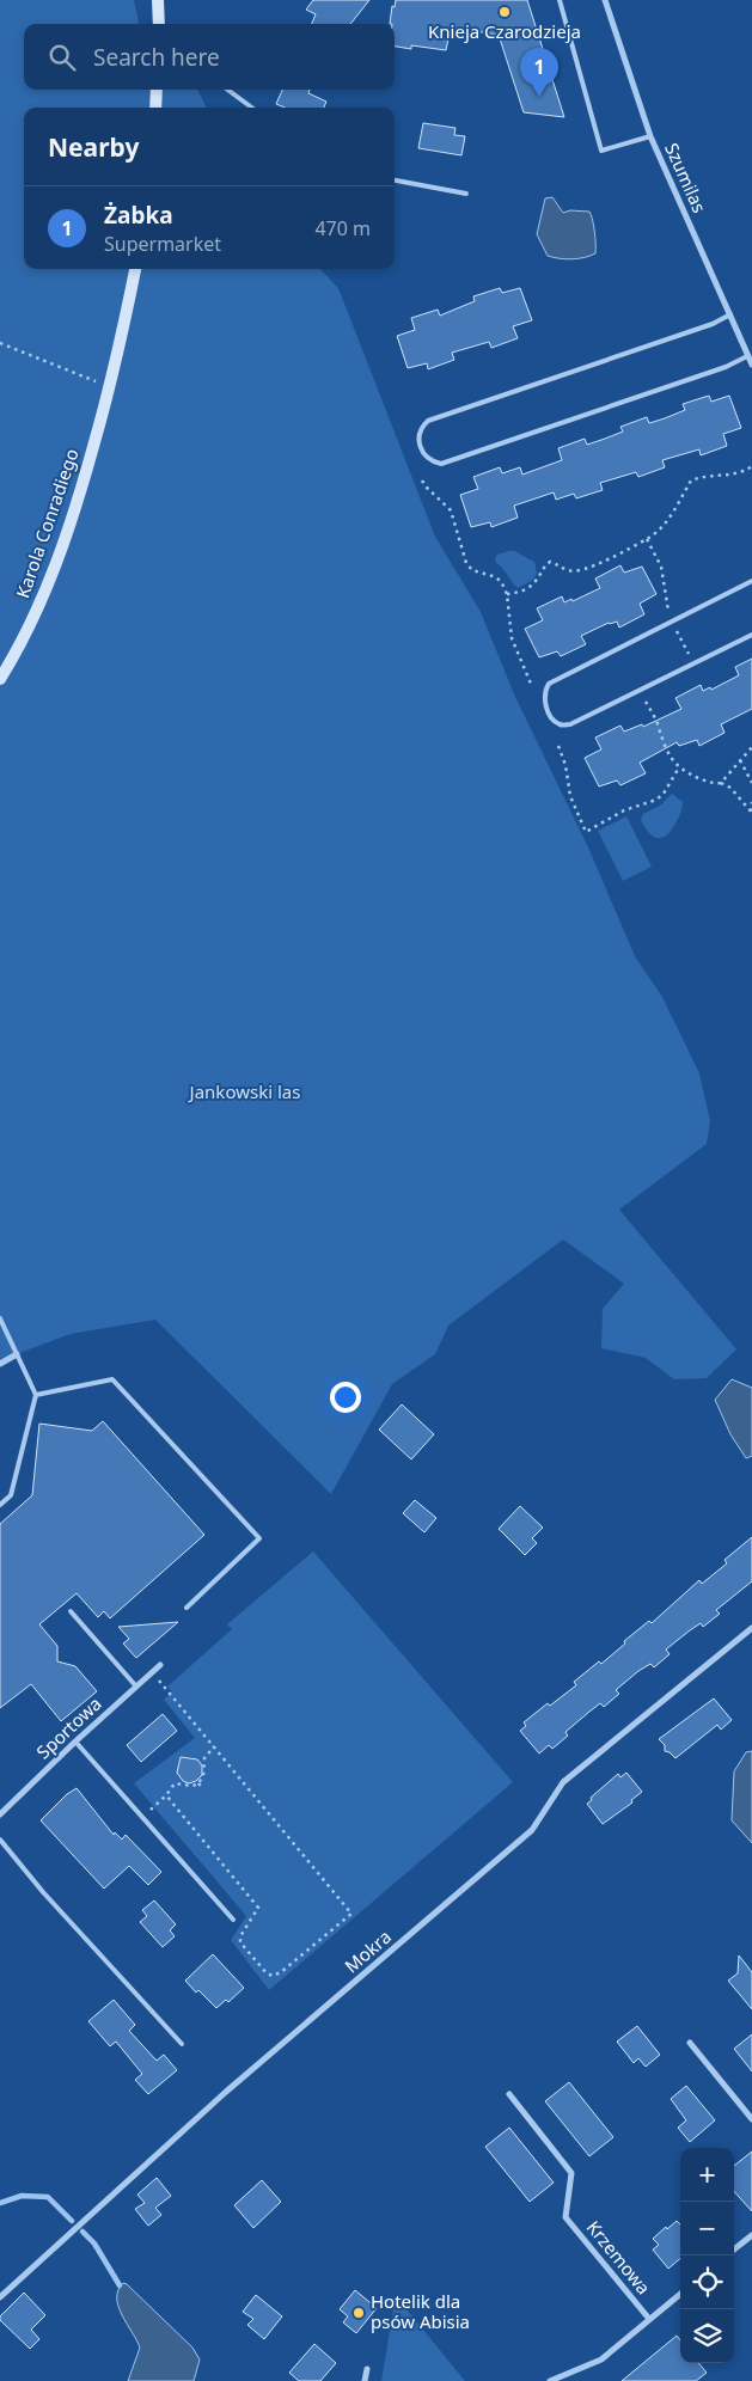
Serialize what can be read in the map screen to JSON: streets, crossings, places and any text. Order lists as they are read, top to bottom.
{
  "streets": {
    "street": [
      "Szumilas",
      "Karola Conradiego",
      "Sportowa",
      "Mokra",
      "Krzemowa"
    ]
  },
  "parks": ["Jankowski las"],
  "places": ["Knieja Czarodzieja", "Hotelik dla psów Abisia"],
  "page": {
    "search": "Search here",
    "pins": "1",
    "heading": "Nearby",
    "list": [
      {
        "mark": "1",
        "name": "Żabka",
        "note": "Supermarket",
        "value": "470 m"
      }
    ],
    "map_buttons": ["+", "−"]
  }
}
